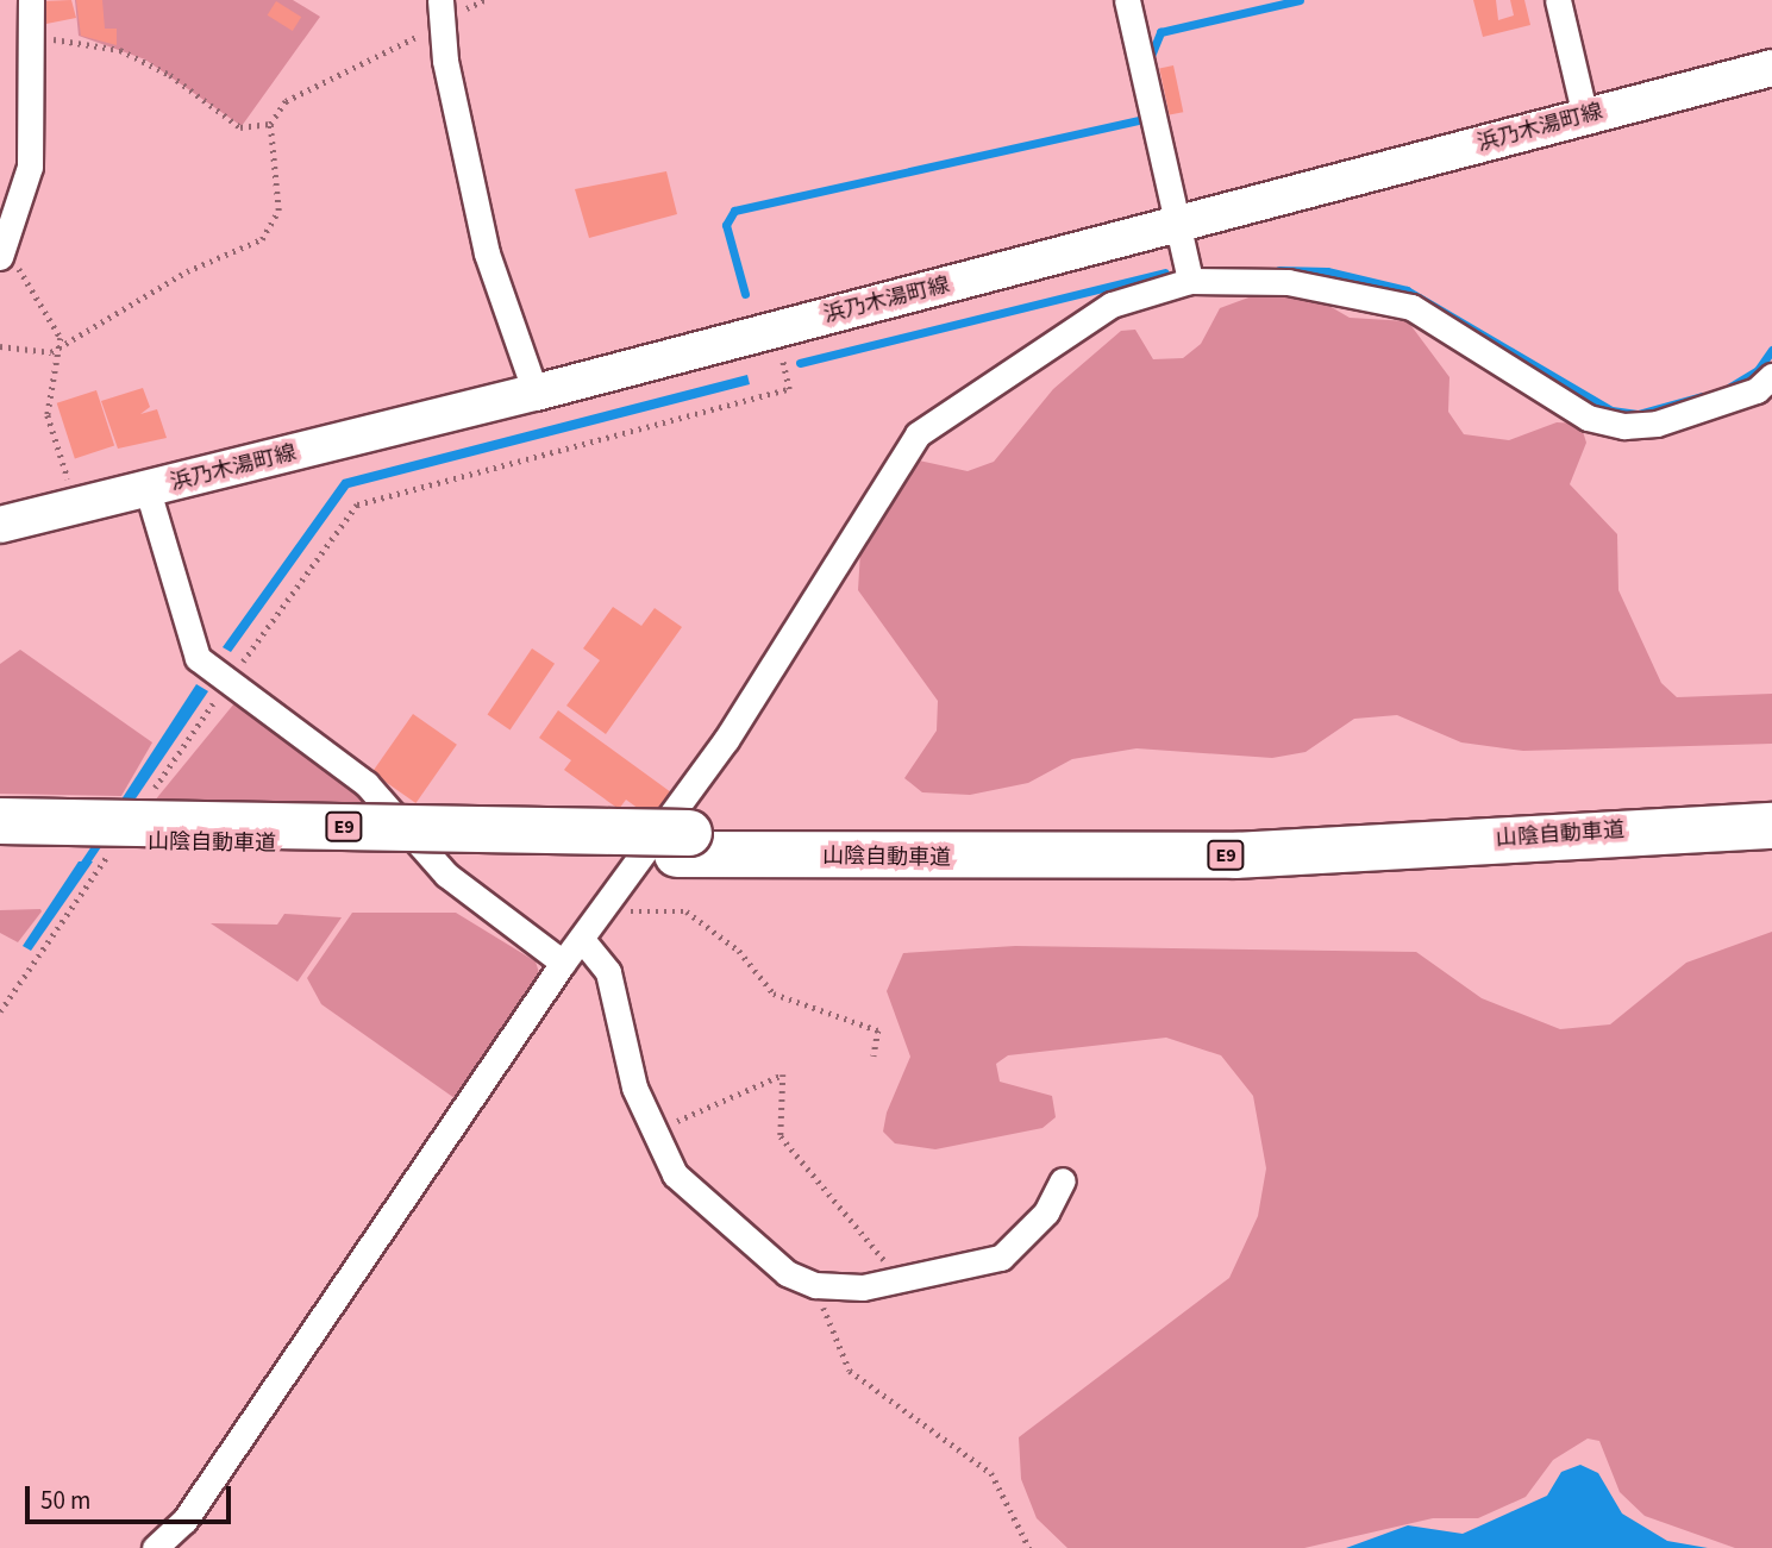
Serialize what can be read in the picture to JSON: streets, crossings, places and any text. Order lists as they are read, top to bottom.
{
  "streets": {
    "highway": ["E9", "山陰自動車道"],
    "main road": ["浜乃木湯町線"]
  },
  "scale_bar": "50 m"
}
